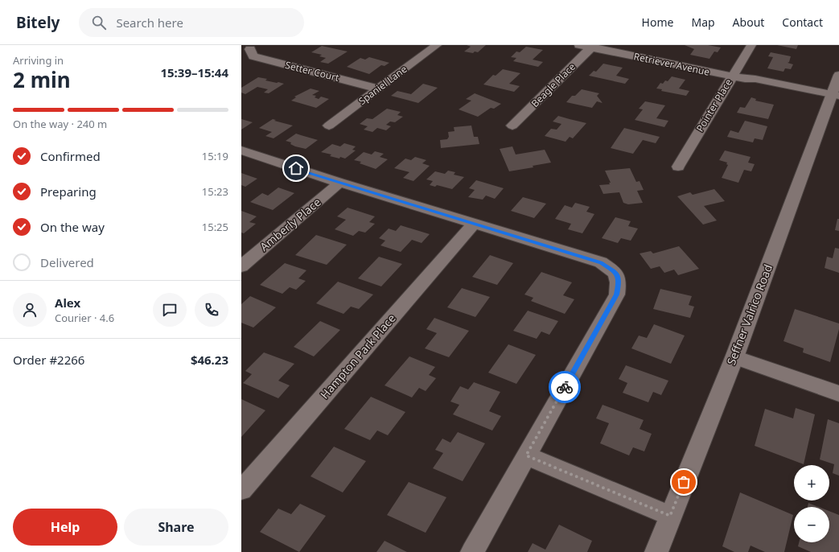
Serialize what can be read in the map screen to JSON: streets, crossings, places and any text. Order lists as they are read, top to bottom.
{
  "streets": {
    "street": [
      "Retriever Avenue",
      "Setter Court",
      "Spaniel Lane",
      "Beagle Place",
      "Pointer Place",
      "Amberly Place",
      "Seffner Valrico Road",
      "Hampton Park Place"
    ]
  },
  "crossings": [
    ["Retriever Avenue", "Beagle Place"],
    ["Retriever Avenue", "Pointer Place"],
    ["Retriever Avenue", "Seffner Valrico Road"],
    ["Setter Court", "Spaniel Lane"]
  ],
  "page": {
    "header": "Bitely",
    "search": "Search here",
    "nav": [
      "Home",
      "Map",
      "About",
      "Contact"
    ],
    "heading": ["2 min", "Arriving in", "15:39–15:44"],
    "panel": [
      "Alex",
      "Courier · 4.6",
      "Order #2266",
      "$46.23"
    ],
    "bar": "On the way · 240 m",
    "list": [
      ["Confirmed", "15:19"],
      ["Preparing", "15:23"],
      ["On the way", "15:25"],
      "Delivered"
    ],
    "map_buttons": ["+", "−"],
    "buttons": ["Help", "Share"]
  }
}
